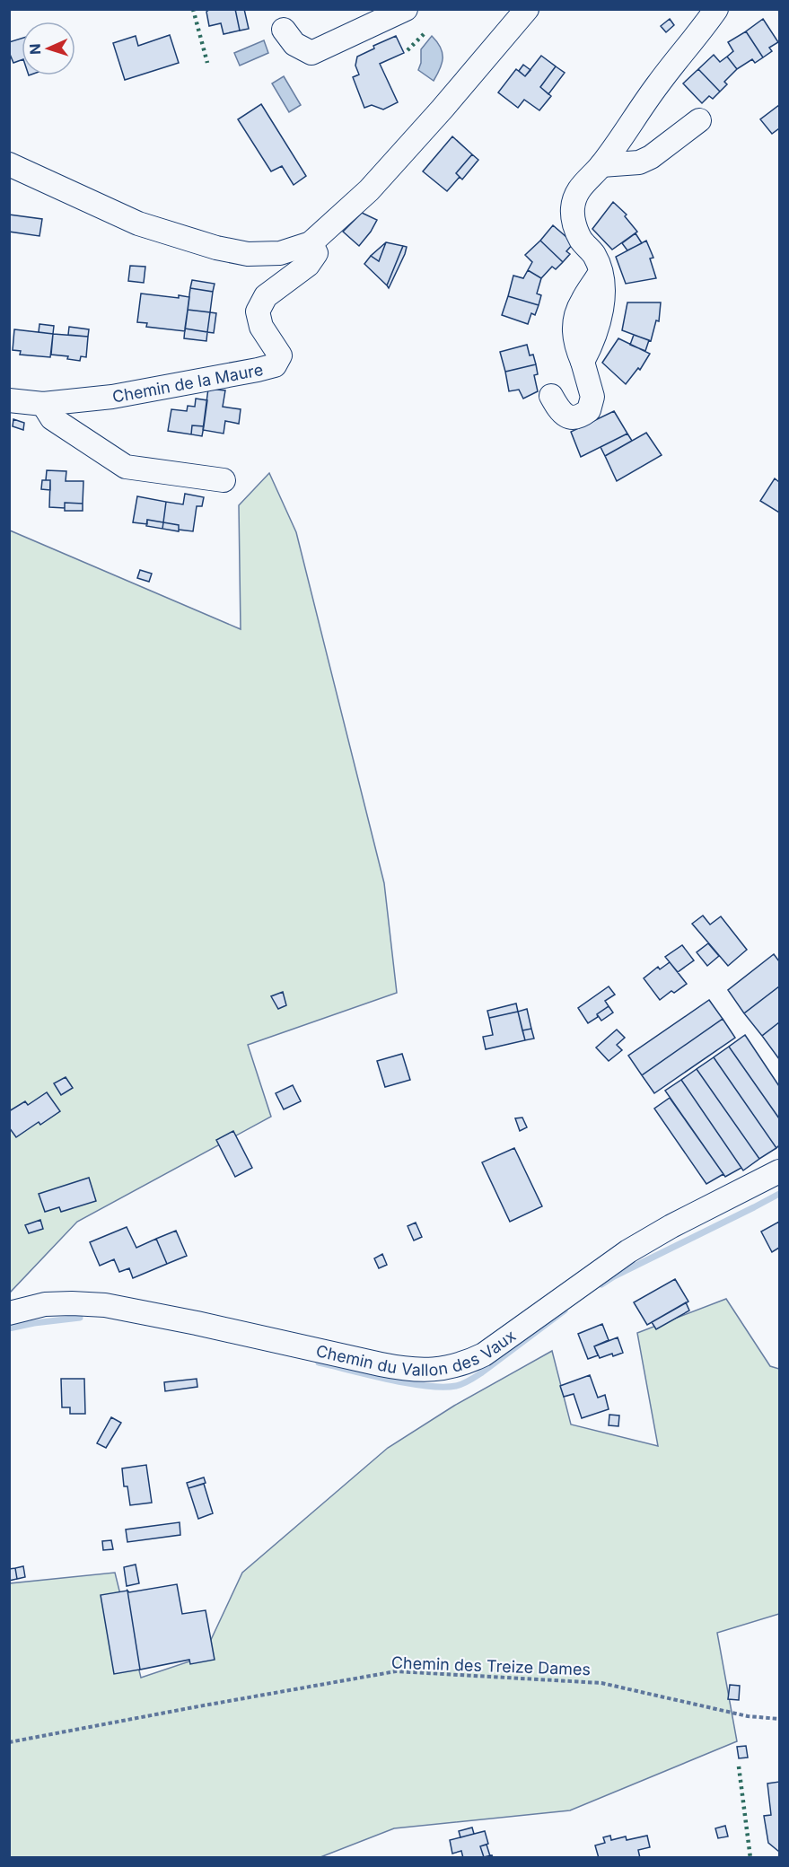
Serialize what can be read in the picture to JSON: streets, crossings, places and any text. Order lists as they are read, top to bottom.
{
  "streets": {
    "street": ["Chemin de la Maure", "Chemin du Vallon des Vaux"],
    "path": ["Chemin des Treize Dames"]
  },
  "north": "left"
}
